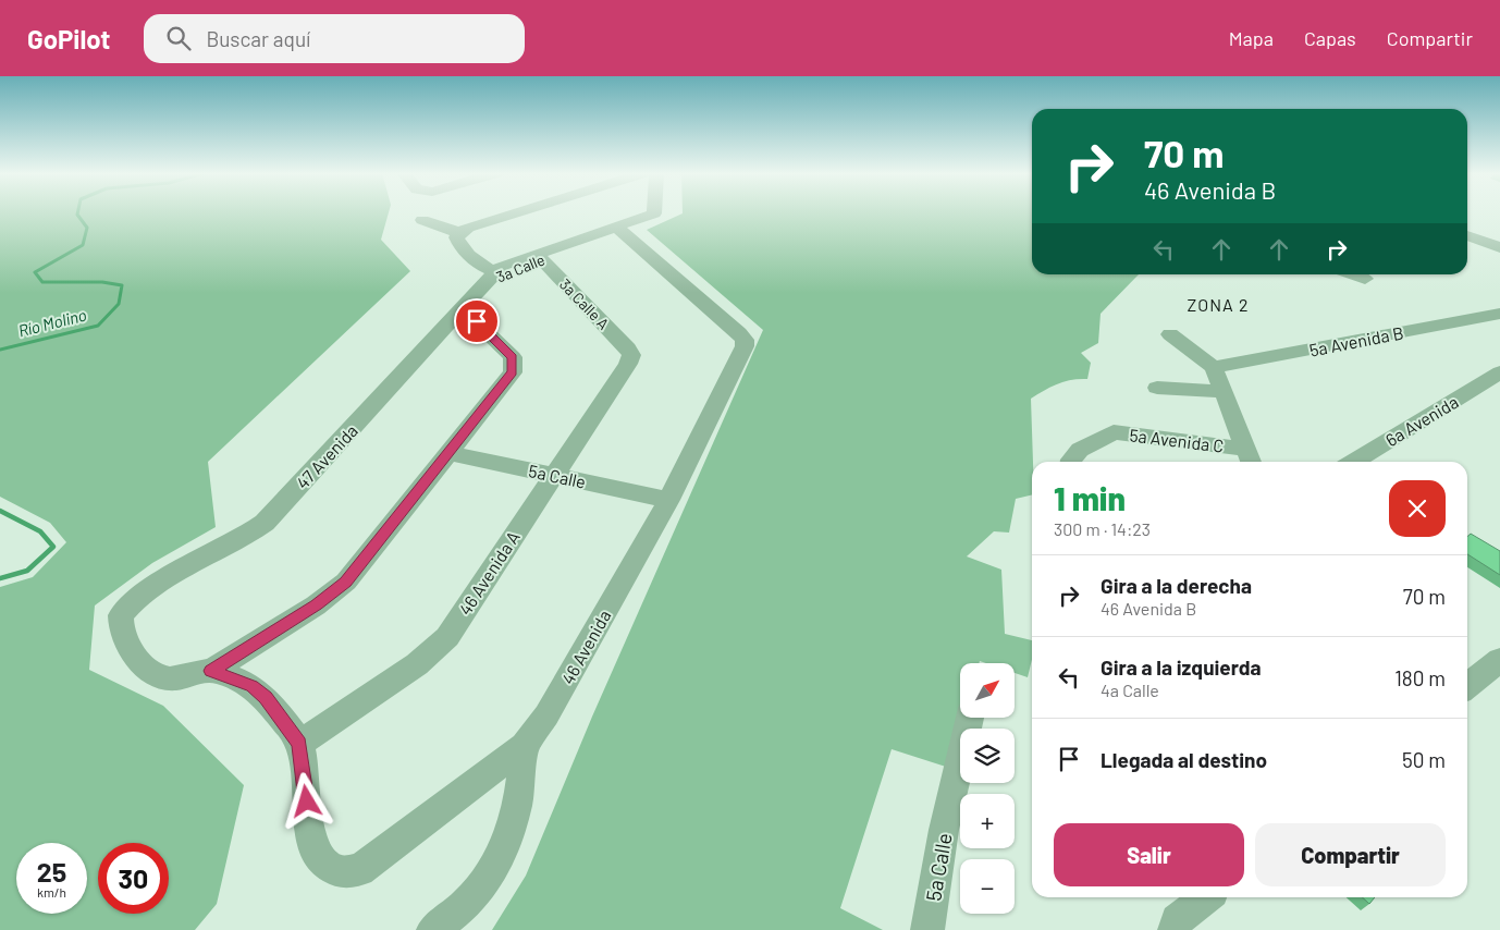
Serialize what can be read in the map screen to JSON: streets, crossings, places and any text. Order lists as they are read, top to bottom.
{
  "streets": {
    "street": [
      "3a Calle",
      "3a Calle A",
      "5a Avenida B",
      "6a Avenida",
      "5a Avenida C",
      "47 Avenida",
      "5a Calle",
      "46 Avenida A",
      "46 Avenida"
    ]
  },
  "crossings": [
    ["3a Calle", "3a Calle A"],
    ["3a Calle", "47 Avenida"],
    ["3a Calle", "46 Avenida"],
    ["3a Calle A", "46 Avenida A"],
    ["5a Calle", "46 Avenida A"],
    ["5a Calle", "46 Avenida"],
    ["46 Avenida A", "46 Avenida"]
  ],
  "districts": ["ZONA 2"],
  "water": ["Río Molino"],
  "north": "top right",
  "page": {
    "header": "GoPilot",
    "search": "Buscar aquí",
    "nav": ["Mapa", "Capas", "Compartir"],
    "turn": ["70 m", "46 Avenida B"],
    "heading": ["1 min", "300 m · 14:23"],
    "list": [
      {
        "name": "Gira a la derecha",
        "note": "46 Avenida B",
        "value": "70 m"
      },
      {
        "name": "Gira a la izquierda",
        "note": "4a Calle",
        "value": "180 m"
      },
      {
        "name": "Llegada al destino",
        "value": "50 m"
      }
    ],
    "map_buttons": ["+", "−"],
    "buttons": ["Salir", "Compartir"],
    "speed": "25 km/h",
    "limit": "30"
  }
}
